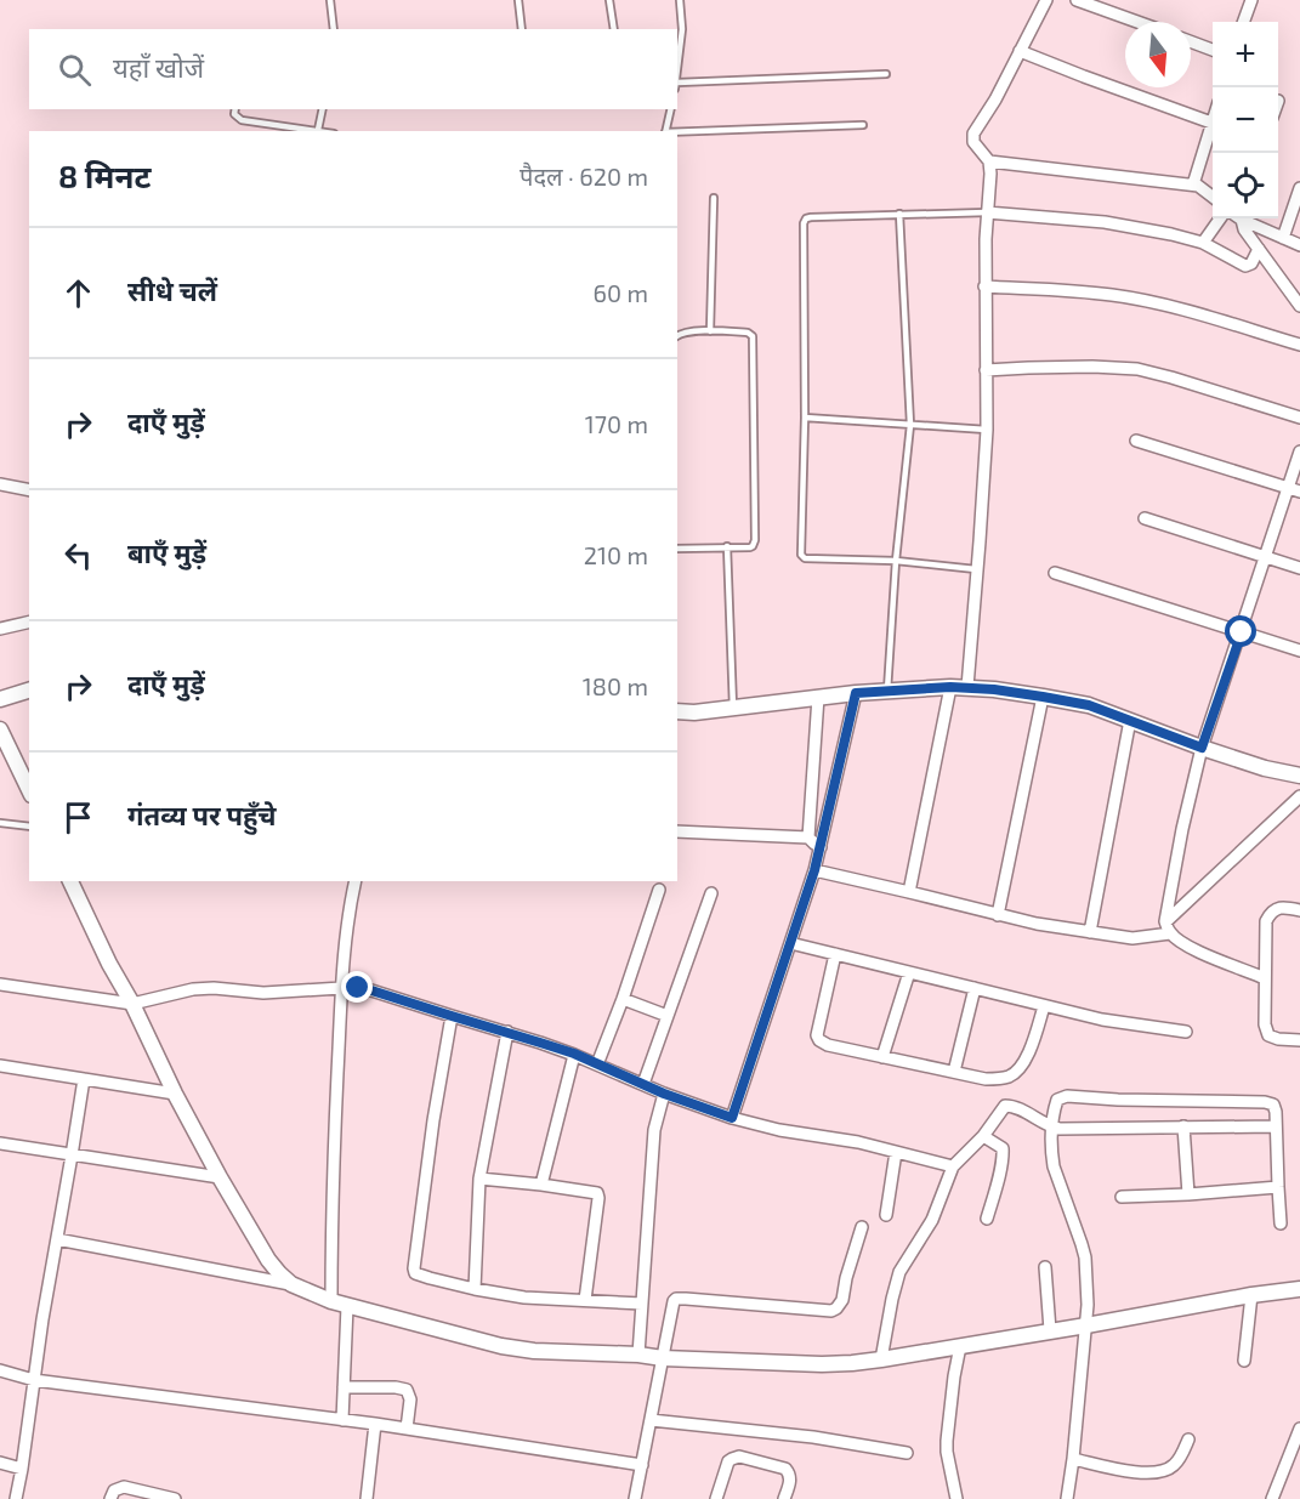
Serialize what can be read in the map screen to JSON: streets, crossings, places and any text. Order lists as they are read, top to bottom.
{
  "north": "bottom",
  "page": {
    "map_buttons": ["+", "−"],
    "search": "यहाँ खोजें",
    "heading": ["8 मिनट", "पैदल · 620 m"],
    "list": [
      ["सीधे चलें", "60 m"],
      ["दाएँ मुड़ें", "170 m"],
      ["बाएँ मुड़ें", "210 m"],
      ["दाएँ मुड़ें", "180 m"],
      "गंतव्य पर पहुँचे"
    ]
  }
}
